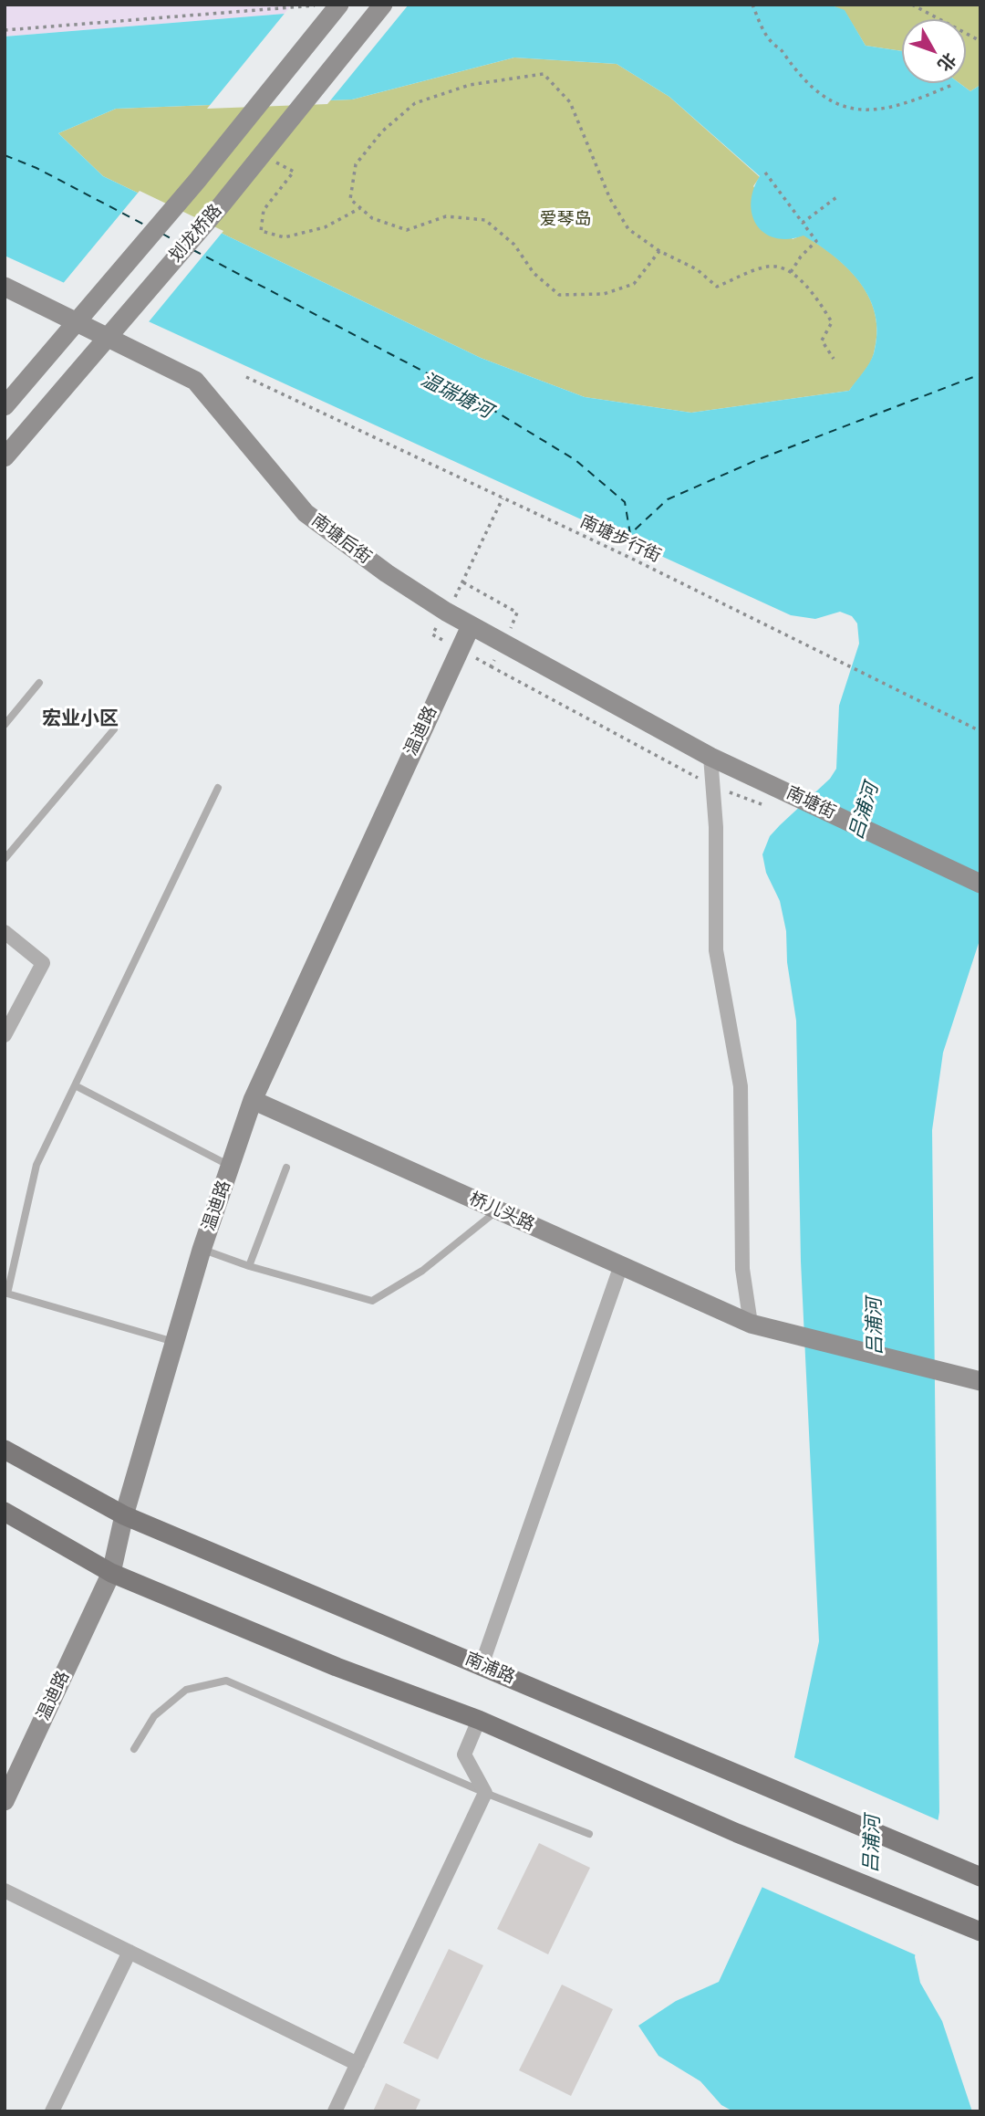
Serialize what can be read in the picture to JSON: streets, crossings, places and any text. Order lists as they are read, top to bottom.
{
  "streets": {
    "main road": ["南浦路"],
    "street": [
      "划龙桥路",
      "南塘后街",
      "温迪路",
      "南塘街",
      "桥儿头路"
    ],
    "path": ["南塘步行街"]
  },
  "crossings": [
    ["南塘后街", "温迪路"],
    ["南塘后街", "南塘街"],
    ["温迪路", "桥儿头路"],
    ["温迪路", "南浦路"]
  ],
  "districts": ["宏业小区"],
  "water": ["温瑞塘河", "吕浦河"],
  "parks": ["爱琴岛"],
  "north": "bottom right"
}
